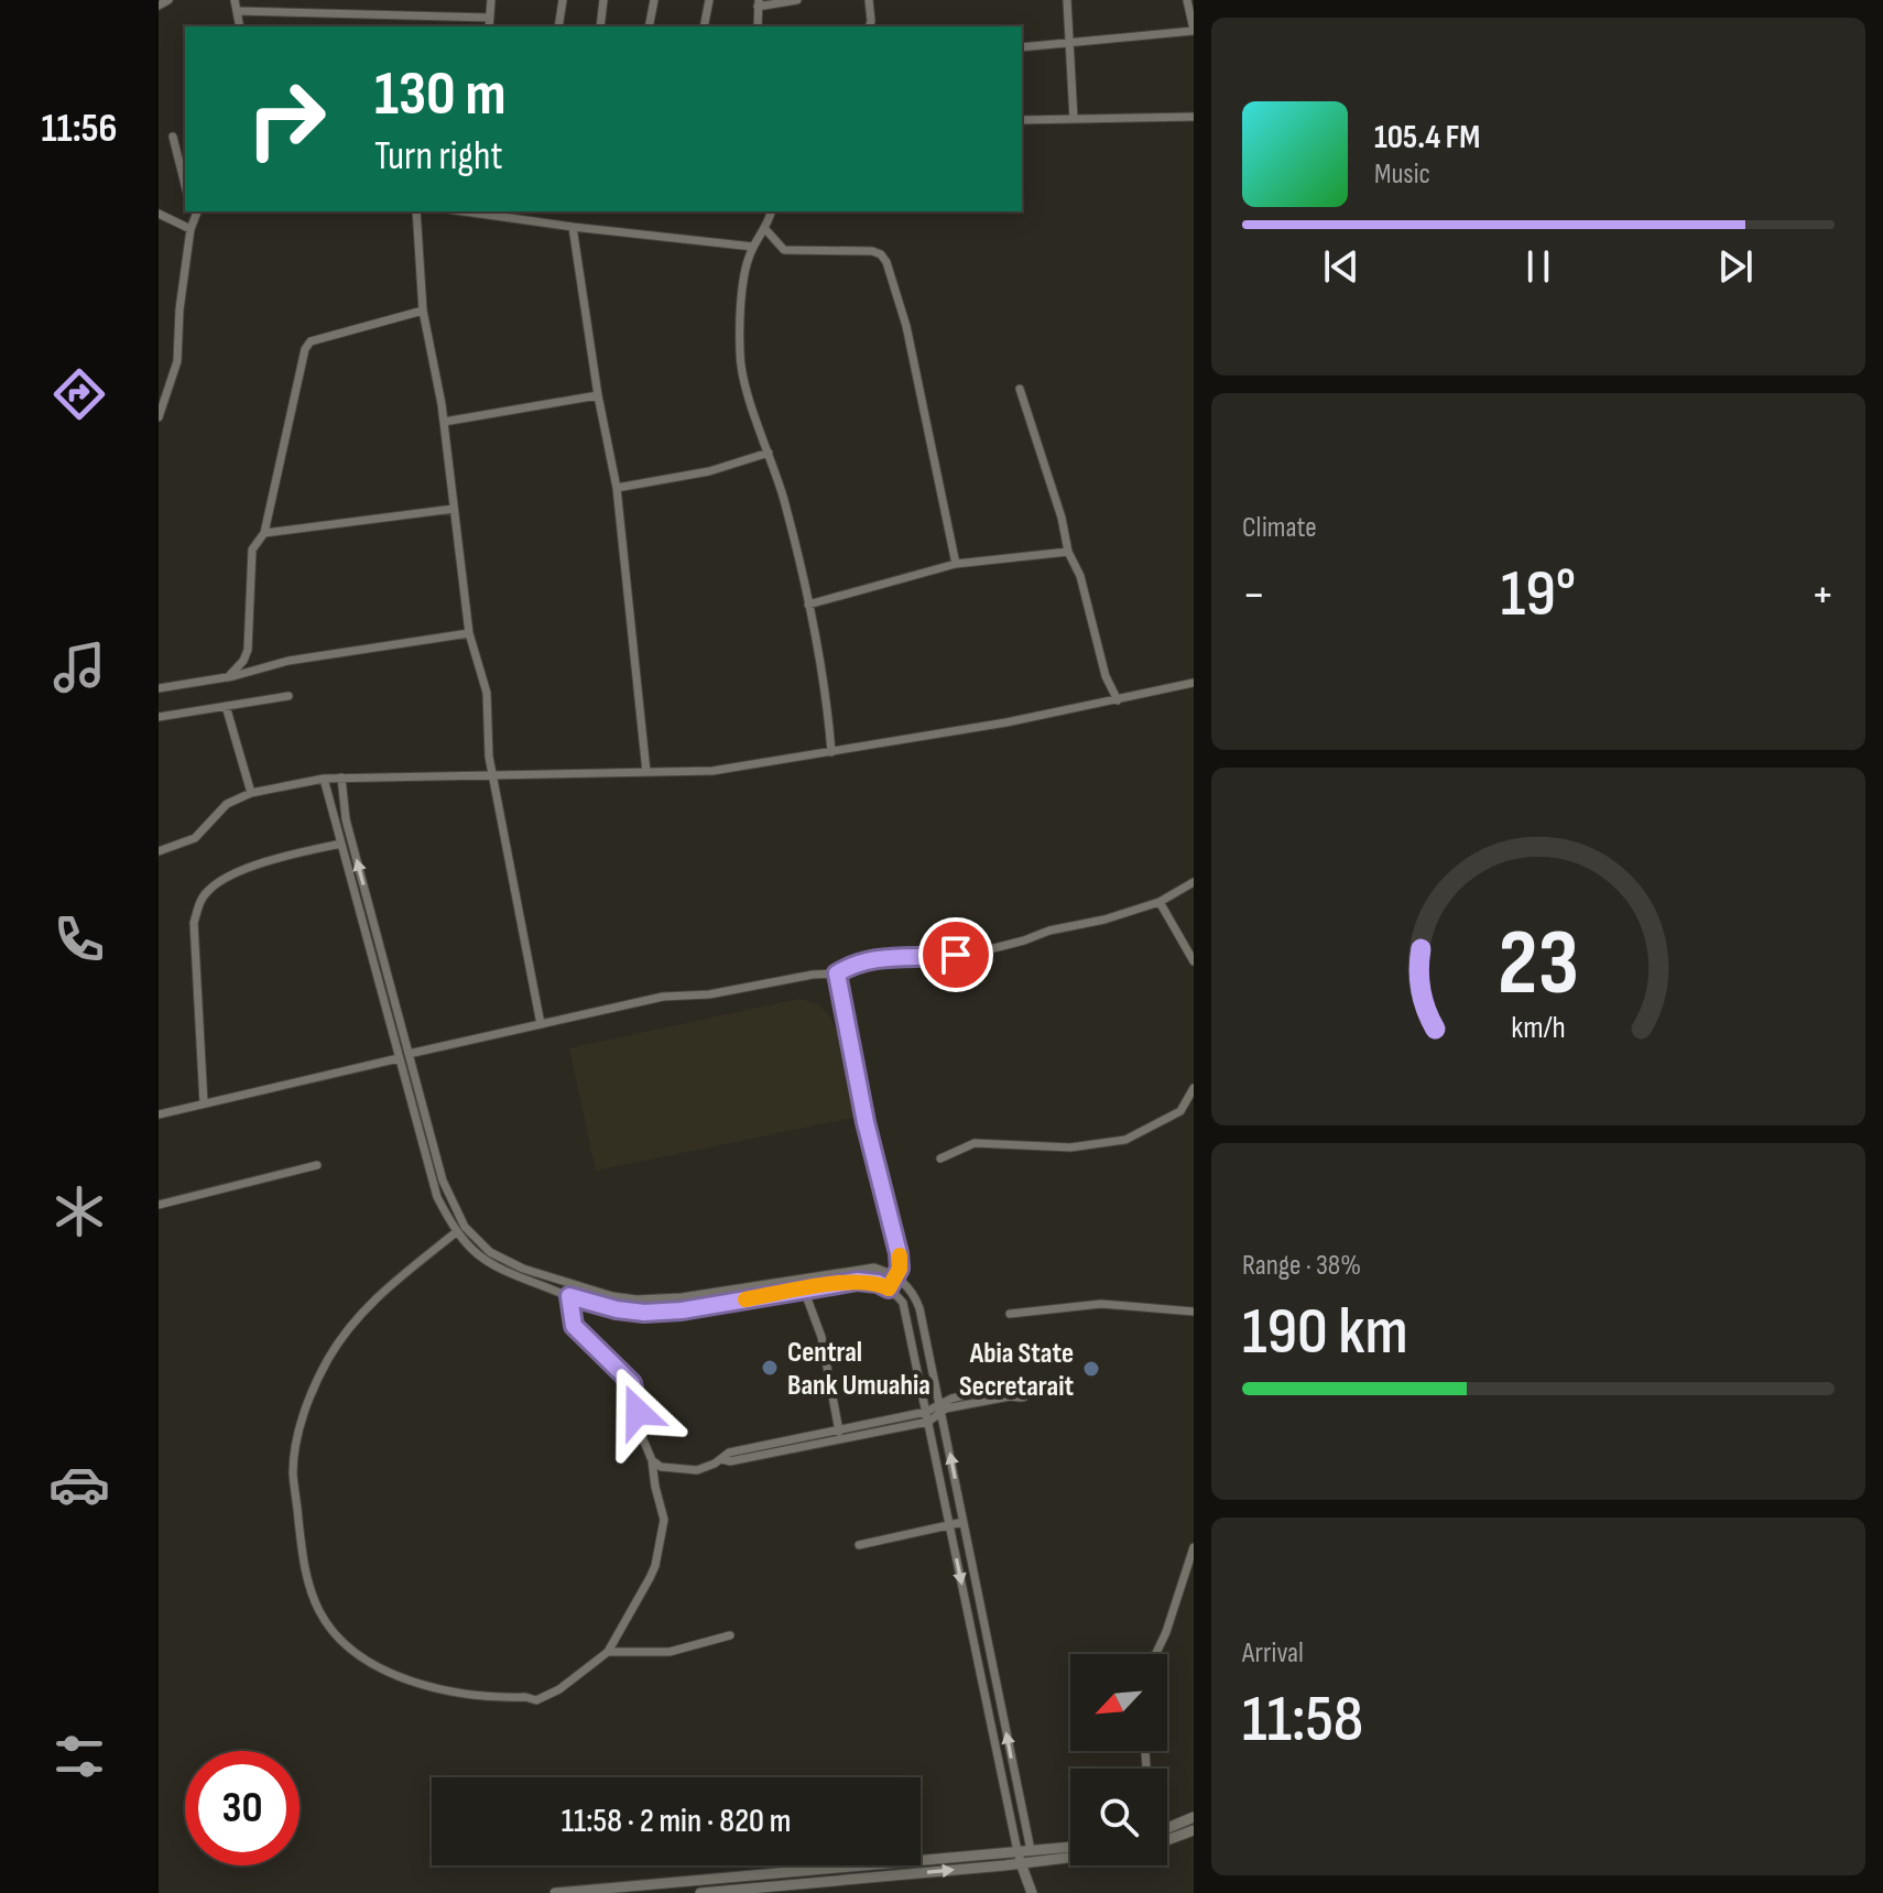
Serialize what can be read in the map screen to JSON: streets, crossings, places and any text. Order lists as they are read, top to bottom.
{
  "places": ["Central Bank Umuahia", "Abia State Secretarait"],
  "north": "bottom left",
  "page": {
    "tabs": "11:56",
    "turn": ["130 m", "Turn right"],
    "song": ["105.4 FM", "Music"],
    "tile": [
      "Climate",
      ["Range · 38%", "190 km"],
      ["Arrival", "11:58"]
    ],
    "heat": ["−", "19°", "+"],
    "limit": "30",
    "trip": "11:58 · 2 min · 820 m",
    "gauge": ["23", "km/h"]
  }
}
